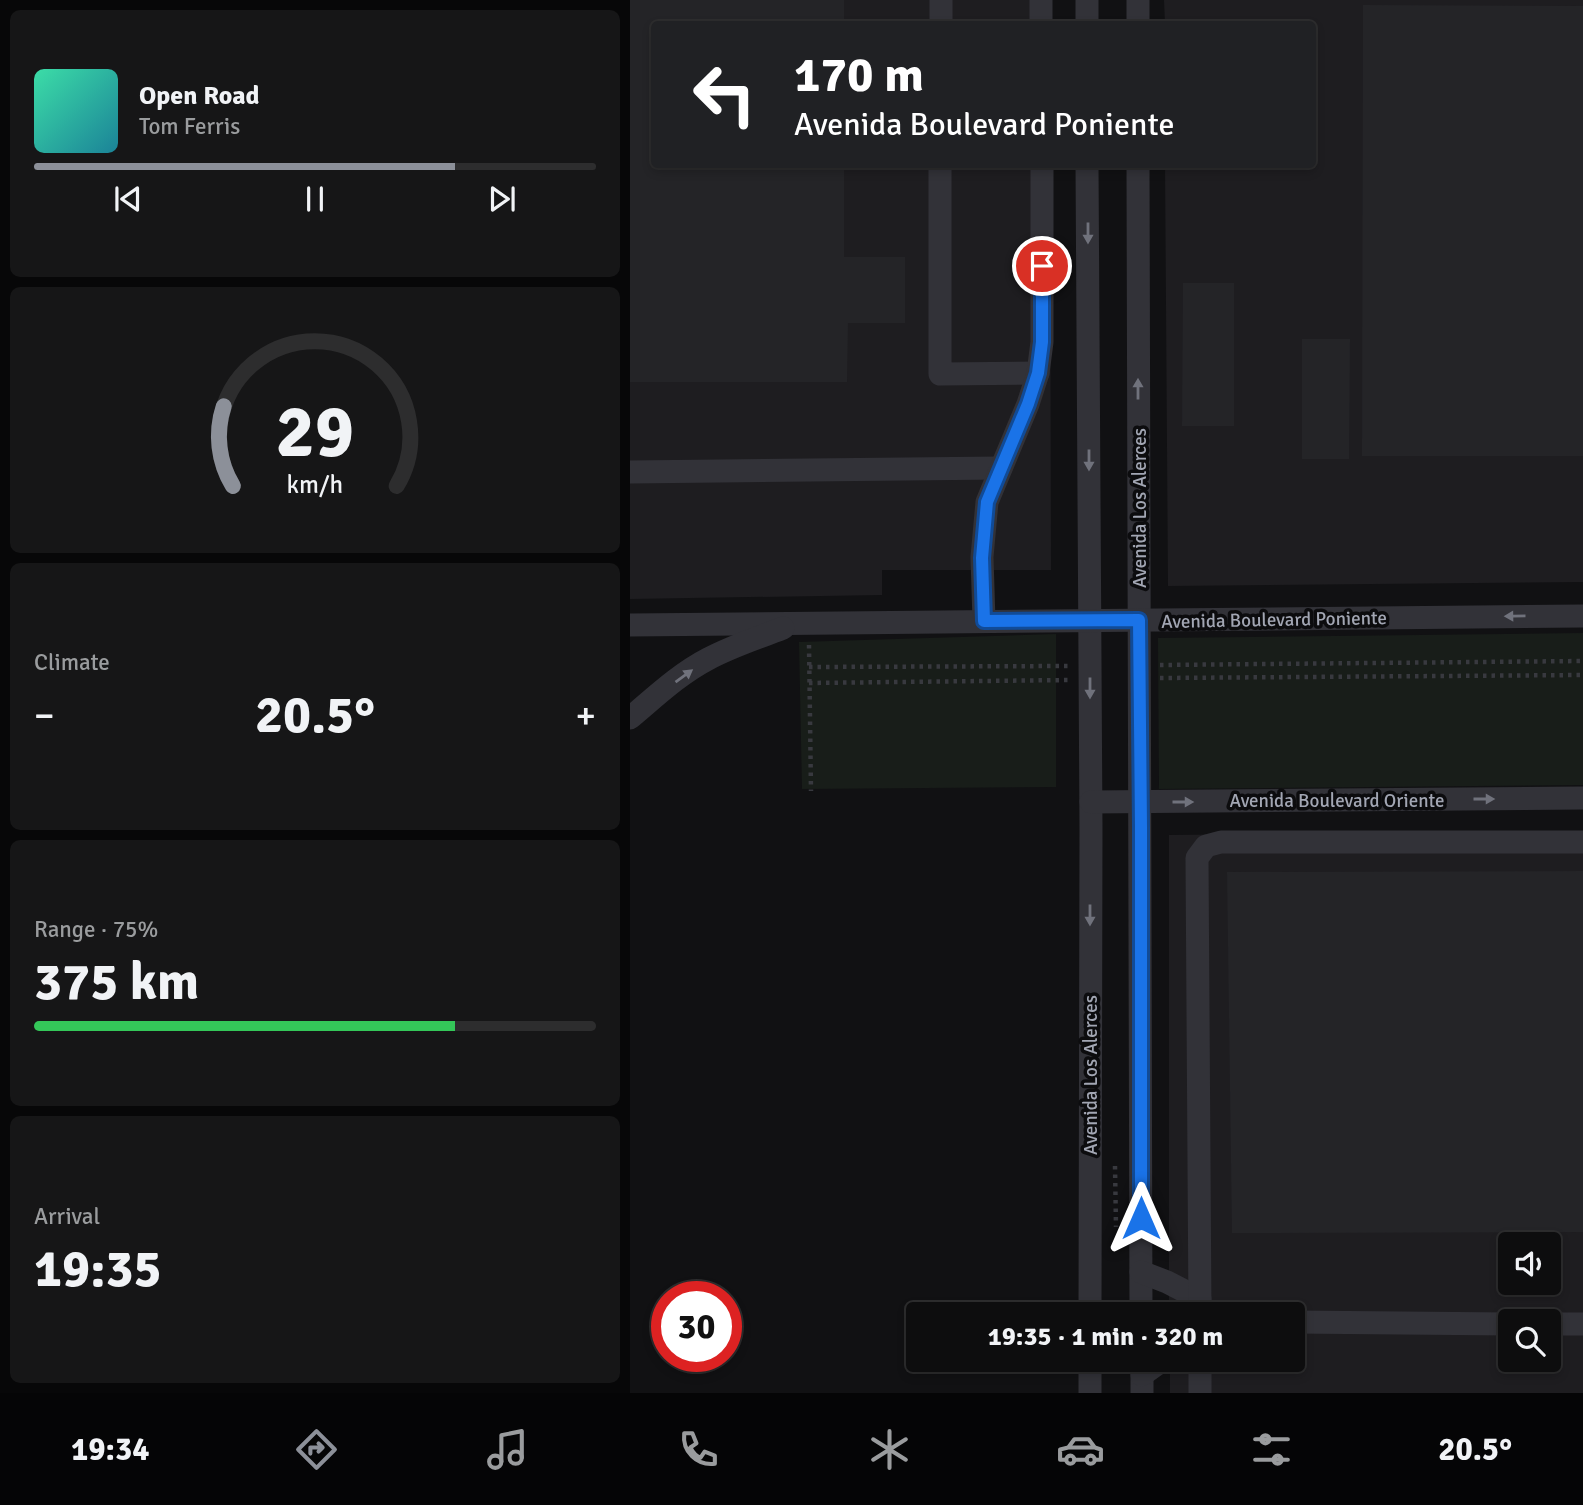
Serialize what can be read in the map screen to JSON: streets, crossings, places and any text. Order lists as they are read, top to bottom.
{
  "streets": {
    "street": ["Avenida Los Alerces", "Avenida Boulevard Poniente", "Avenida Boulevard Oriente"]
  },
  "crossings": [
    ["Avenida Los Alerces", "Avenida Boulevard Poniente"],
    ["Avenida Los Alerces", "Avenida Boulevard Oriente"]
  ],
  "one_way": ["Avenida Boulevard Poniente", "Avenida Boulevard Oriente"],
  "page": {
    "turn": ["170 m", "Avenida Boulevard Poniente"],
    "song": ["Open Road", "Tom Ferris"],
    "tile": [
      "Climate",
      ["Range · 75%", "375 km"],
      ["Arrival", "19:35"]
    ],
    "heat": ["−", "20.5°", "+"],
    "limit": "30",
    "trip": "19:35 · 1 min · 320 m",
    "tabs": ["19:34", "20.5°"],
    "gauge": ["29", "km/h"]
  }
}
